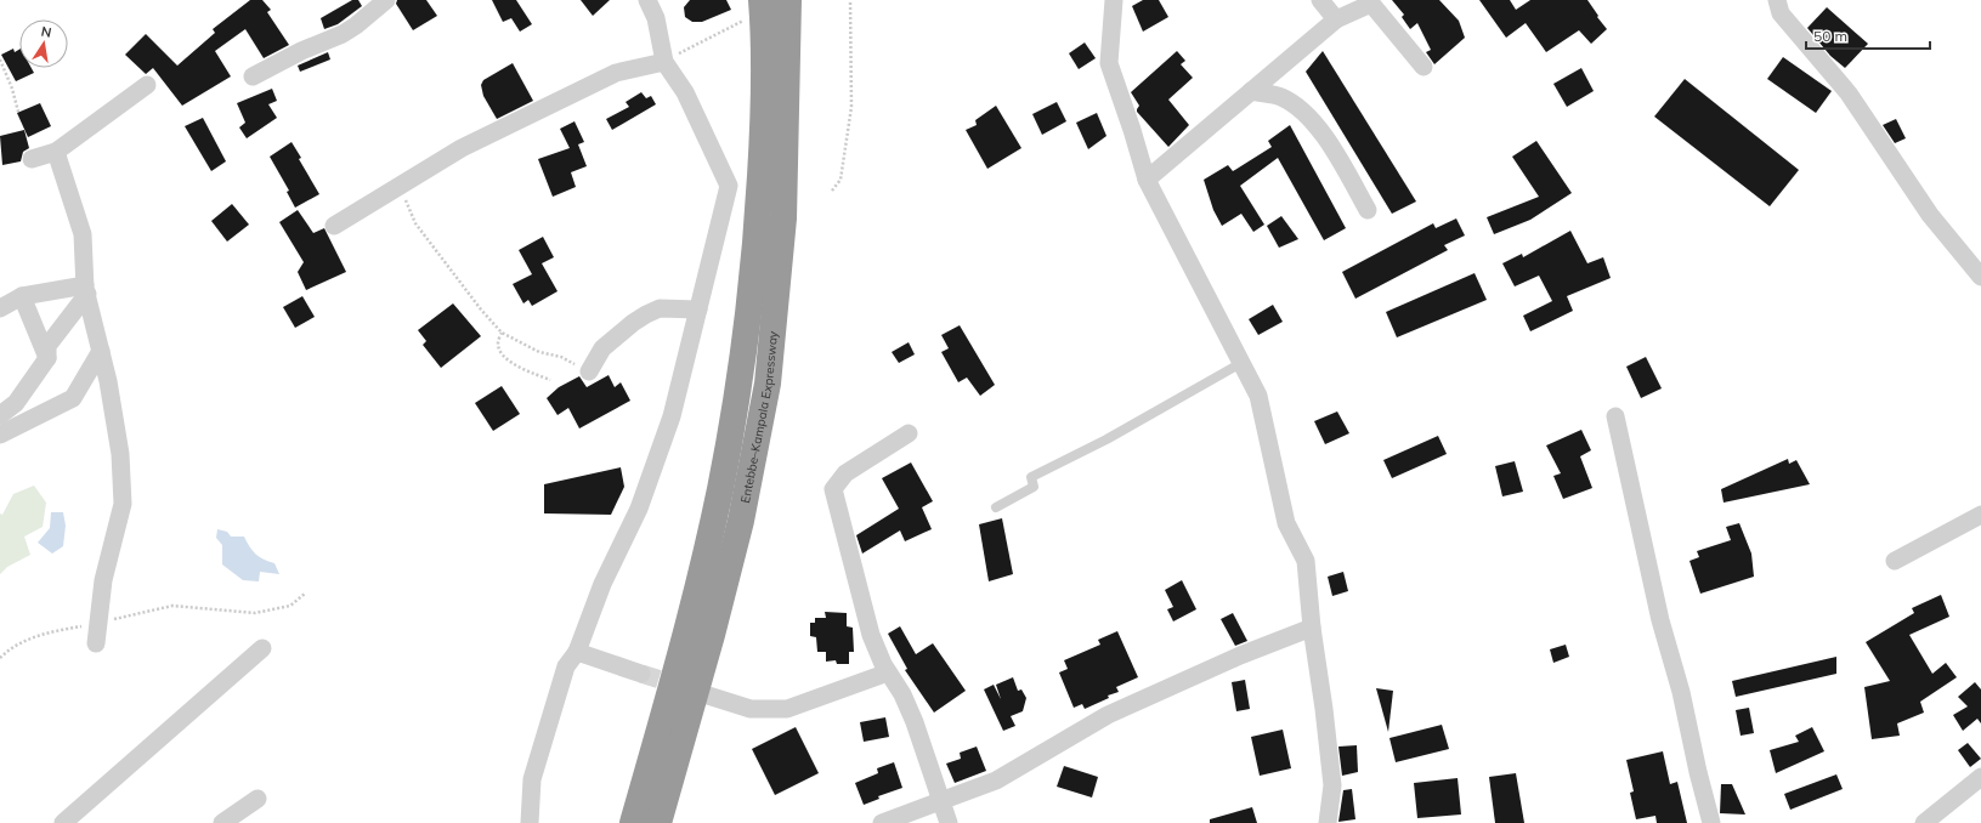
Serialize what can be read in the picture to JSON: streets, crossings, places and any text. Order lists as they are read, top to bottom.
{
  "streets": {
    "highway": ["Entebbe–Kampala Expressway"]
  },
  "scale_bar": "50 m",
  "north": "top"
}
